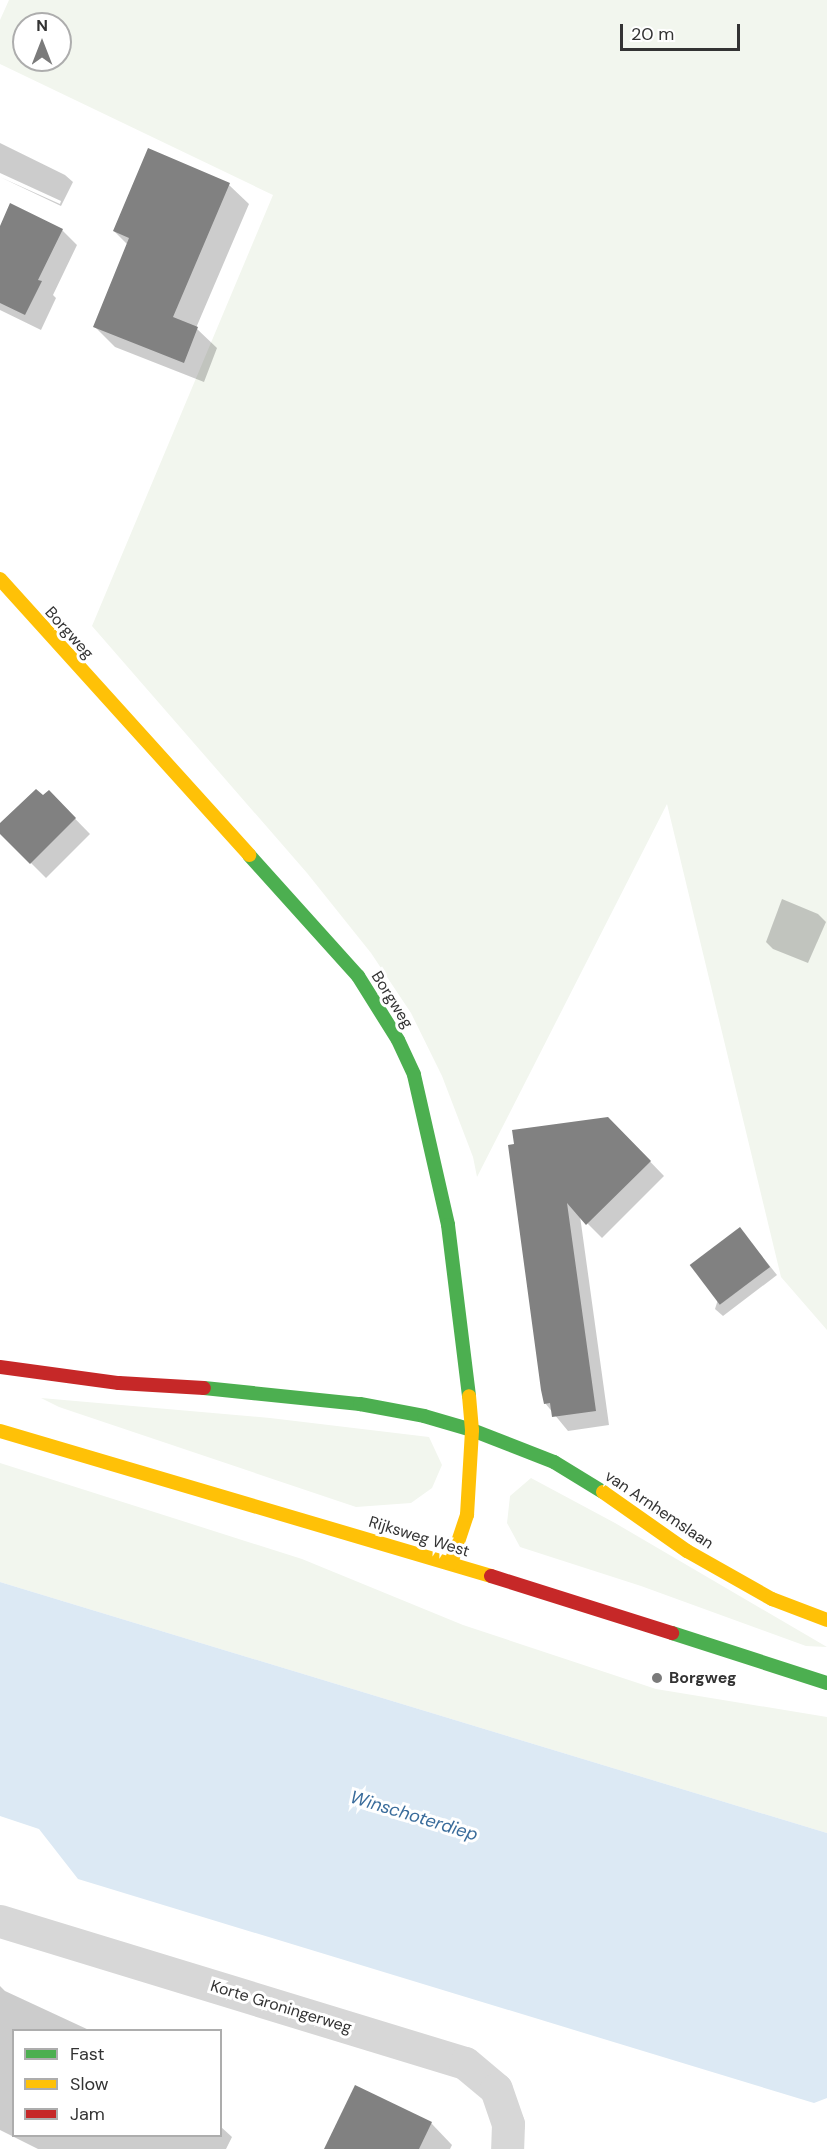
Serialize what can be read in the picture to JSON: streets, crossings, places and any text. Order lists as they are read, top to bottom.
{
  "streets": {
    "street": [
      "Borgweg",
      "van Arnhemslaan",
      "Rijksweg West",
      "Korte Groningerweg"
    ]
  },
  "crossings": [
    ["Borgweg", "van Arnhemslaan"],
    ["Borgweg", "Rijksweg West"]
  ],
  "water": ["Winschoterdiep"],
  "places": ["Borgweg"],
  "legend": ["Fast", "Slow", "Jam"],
  "scale_bar": "20 m",
  "north": "top"
}
